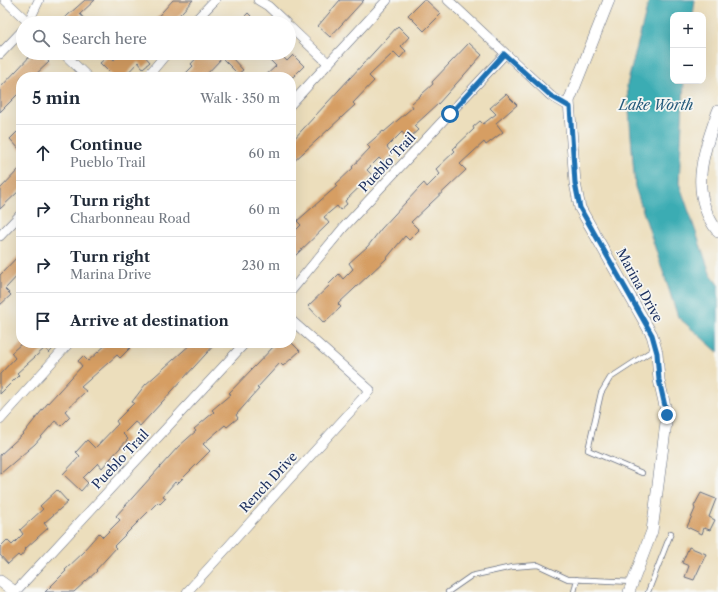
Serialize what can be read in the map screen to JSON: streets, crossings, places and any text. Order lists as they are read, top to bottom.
{
  "streets": {
    "street": ["Pueblo Trail", "Marina Drive", "Rench Drive"]
  },
  "water": ["Lake Worth"],
  "page": {
    "map_buttons": ["+", "−"],
    "search": "Search here",
    "heading": ["5 min", "Walk · 350 m"],
    "list": [
      ["Continue", "Pueblo Trail", "60 m"],
      ["Turn right", "Charbonneau Road", "60 m"],
      ["Turn right", "Marina Drive", "230 m"],
      "Arrive at destination"
    ]
  }
}
